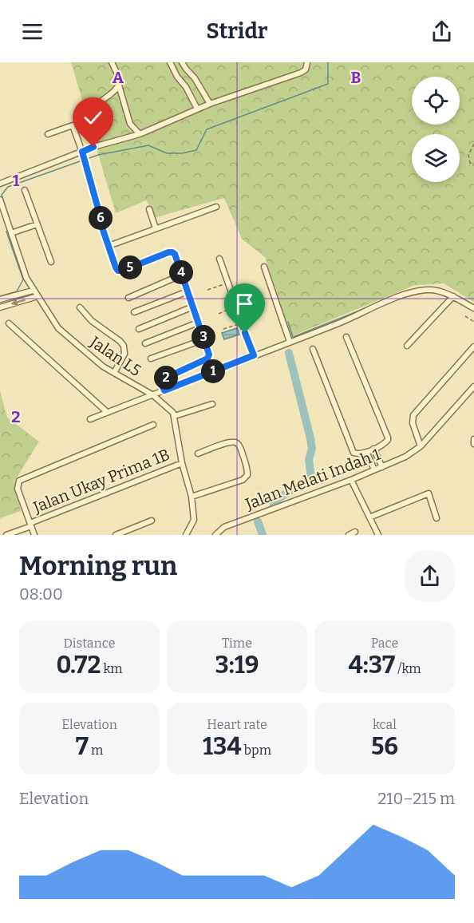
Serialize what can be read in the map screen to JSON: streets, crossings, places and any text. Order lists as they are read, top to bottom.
{
  "streets": {
    "street": ["Jalan L5", "Jalan Melati Indah 1", "Jalan Ukay Prima 1B"]
  },
  "page": {
    "header": "Stridr",
    "pins": [
      "6",
      "5",
      "4",
      "3",
      "1",
      "2"
    ],
    "heading": ["Morning run", "08:00"],
    "stats": [
      ["Distance", "0.72 km"],
      ["Time", "3:19"],
      ["Pace", "4:37 /km"],
      ["Elevation", "7 m"],
      ["Heart rate", "134 bpm"],
      ["kcal", "56"]
    ],
    "chart": ["Elevation", "210–215 m"]
  },
  "grid": {
    "columns": ["A", "B"],
    "rows": ["1", "2"]
  }
}
